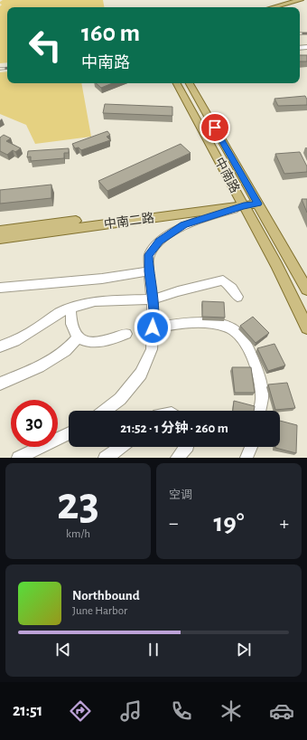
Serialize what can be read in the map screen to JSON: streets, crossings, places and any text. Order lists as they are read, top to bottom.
{
  "streets": {
    "main road": ["中南路", "中南二路"]
  },
  "crossings": [
    ["中南路", "中南二路"]
  ],
  "page": {
    "turn": ["160 m", "中南路"],
    "limit": "30",
    "trip": "21:52 · 1 分钟 · 260 m",
    "tile": [
      ["23", "km/h"],
      "空调"
    ],
    "heat": ["−", "19°", "+"],
    "song": ["Northbound", "June Harbor"],
    "tabs": "21:51"
  }
}
